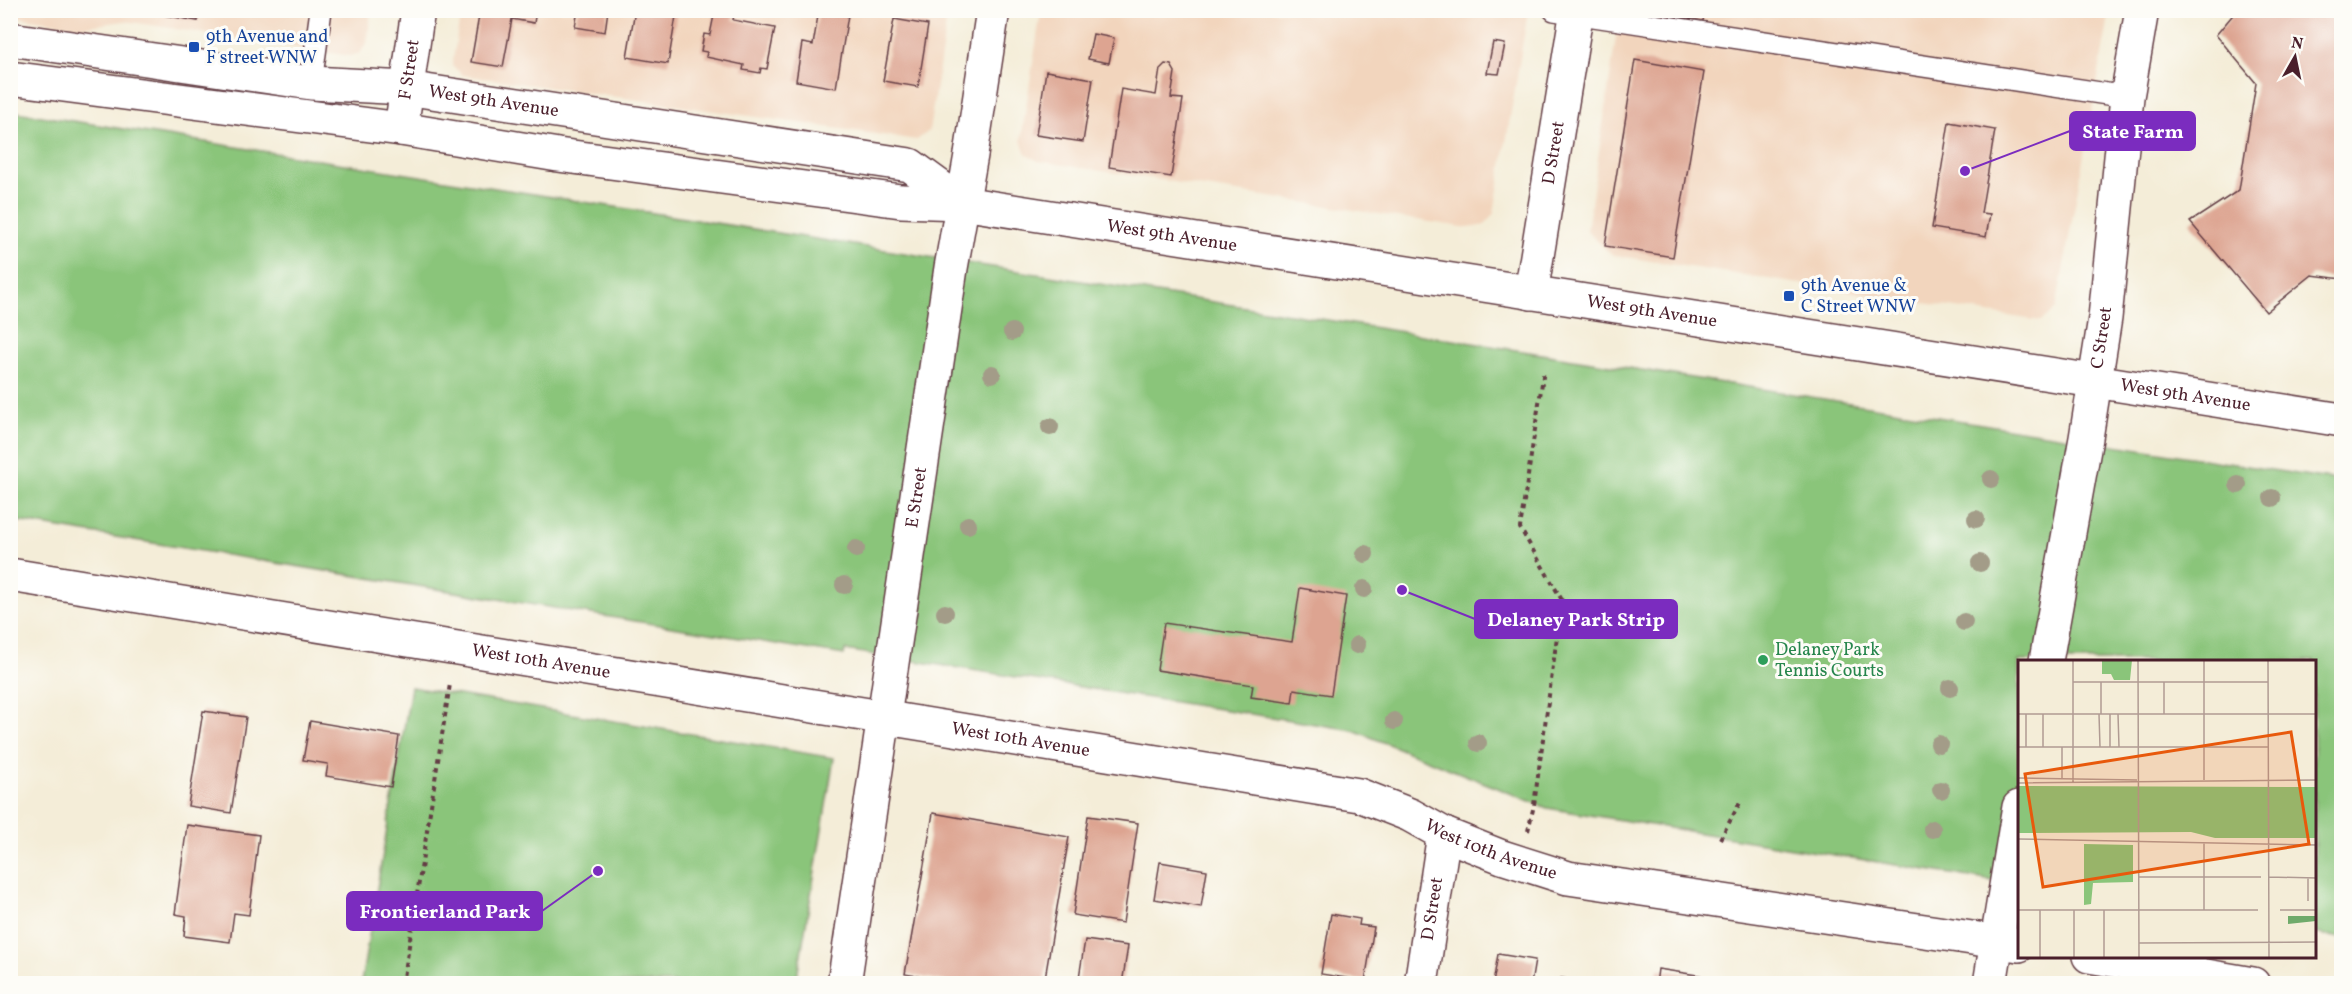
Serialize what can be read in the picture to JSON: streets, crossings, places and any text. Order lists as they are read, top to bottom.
{
  "streets": {
    "street": [
      "F Street",
      "West 9th Avenue",
      "D Street",
      "C Street",
      "E Street",
      "West 10th Avenue"
    ]
  },
  "crossings": [
    ["F Street", "West 9th Avenue"],
    ["West 9th Avenue", "D Street"],
    ["West 9th Avenue", "C Street"],
    ["West 9th Avenue", "E Street"],
    ["D Street", "West 10th Avenue"],
    ["E Street", "West 10th Avenue"]
  ],
  "places": {
    "transit": ["9th Avenue and F street WNW", "9th Avenue & C Street WNW"],
    "other": [
      "State Farm",
      "Delaney Park Strip",
      "Delaney Park Tennis Courts",
      "Frontierland Park"
    ]
  },
  "north": "top"
}
